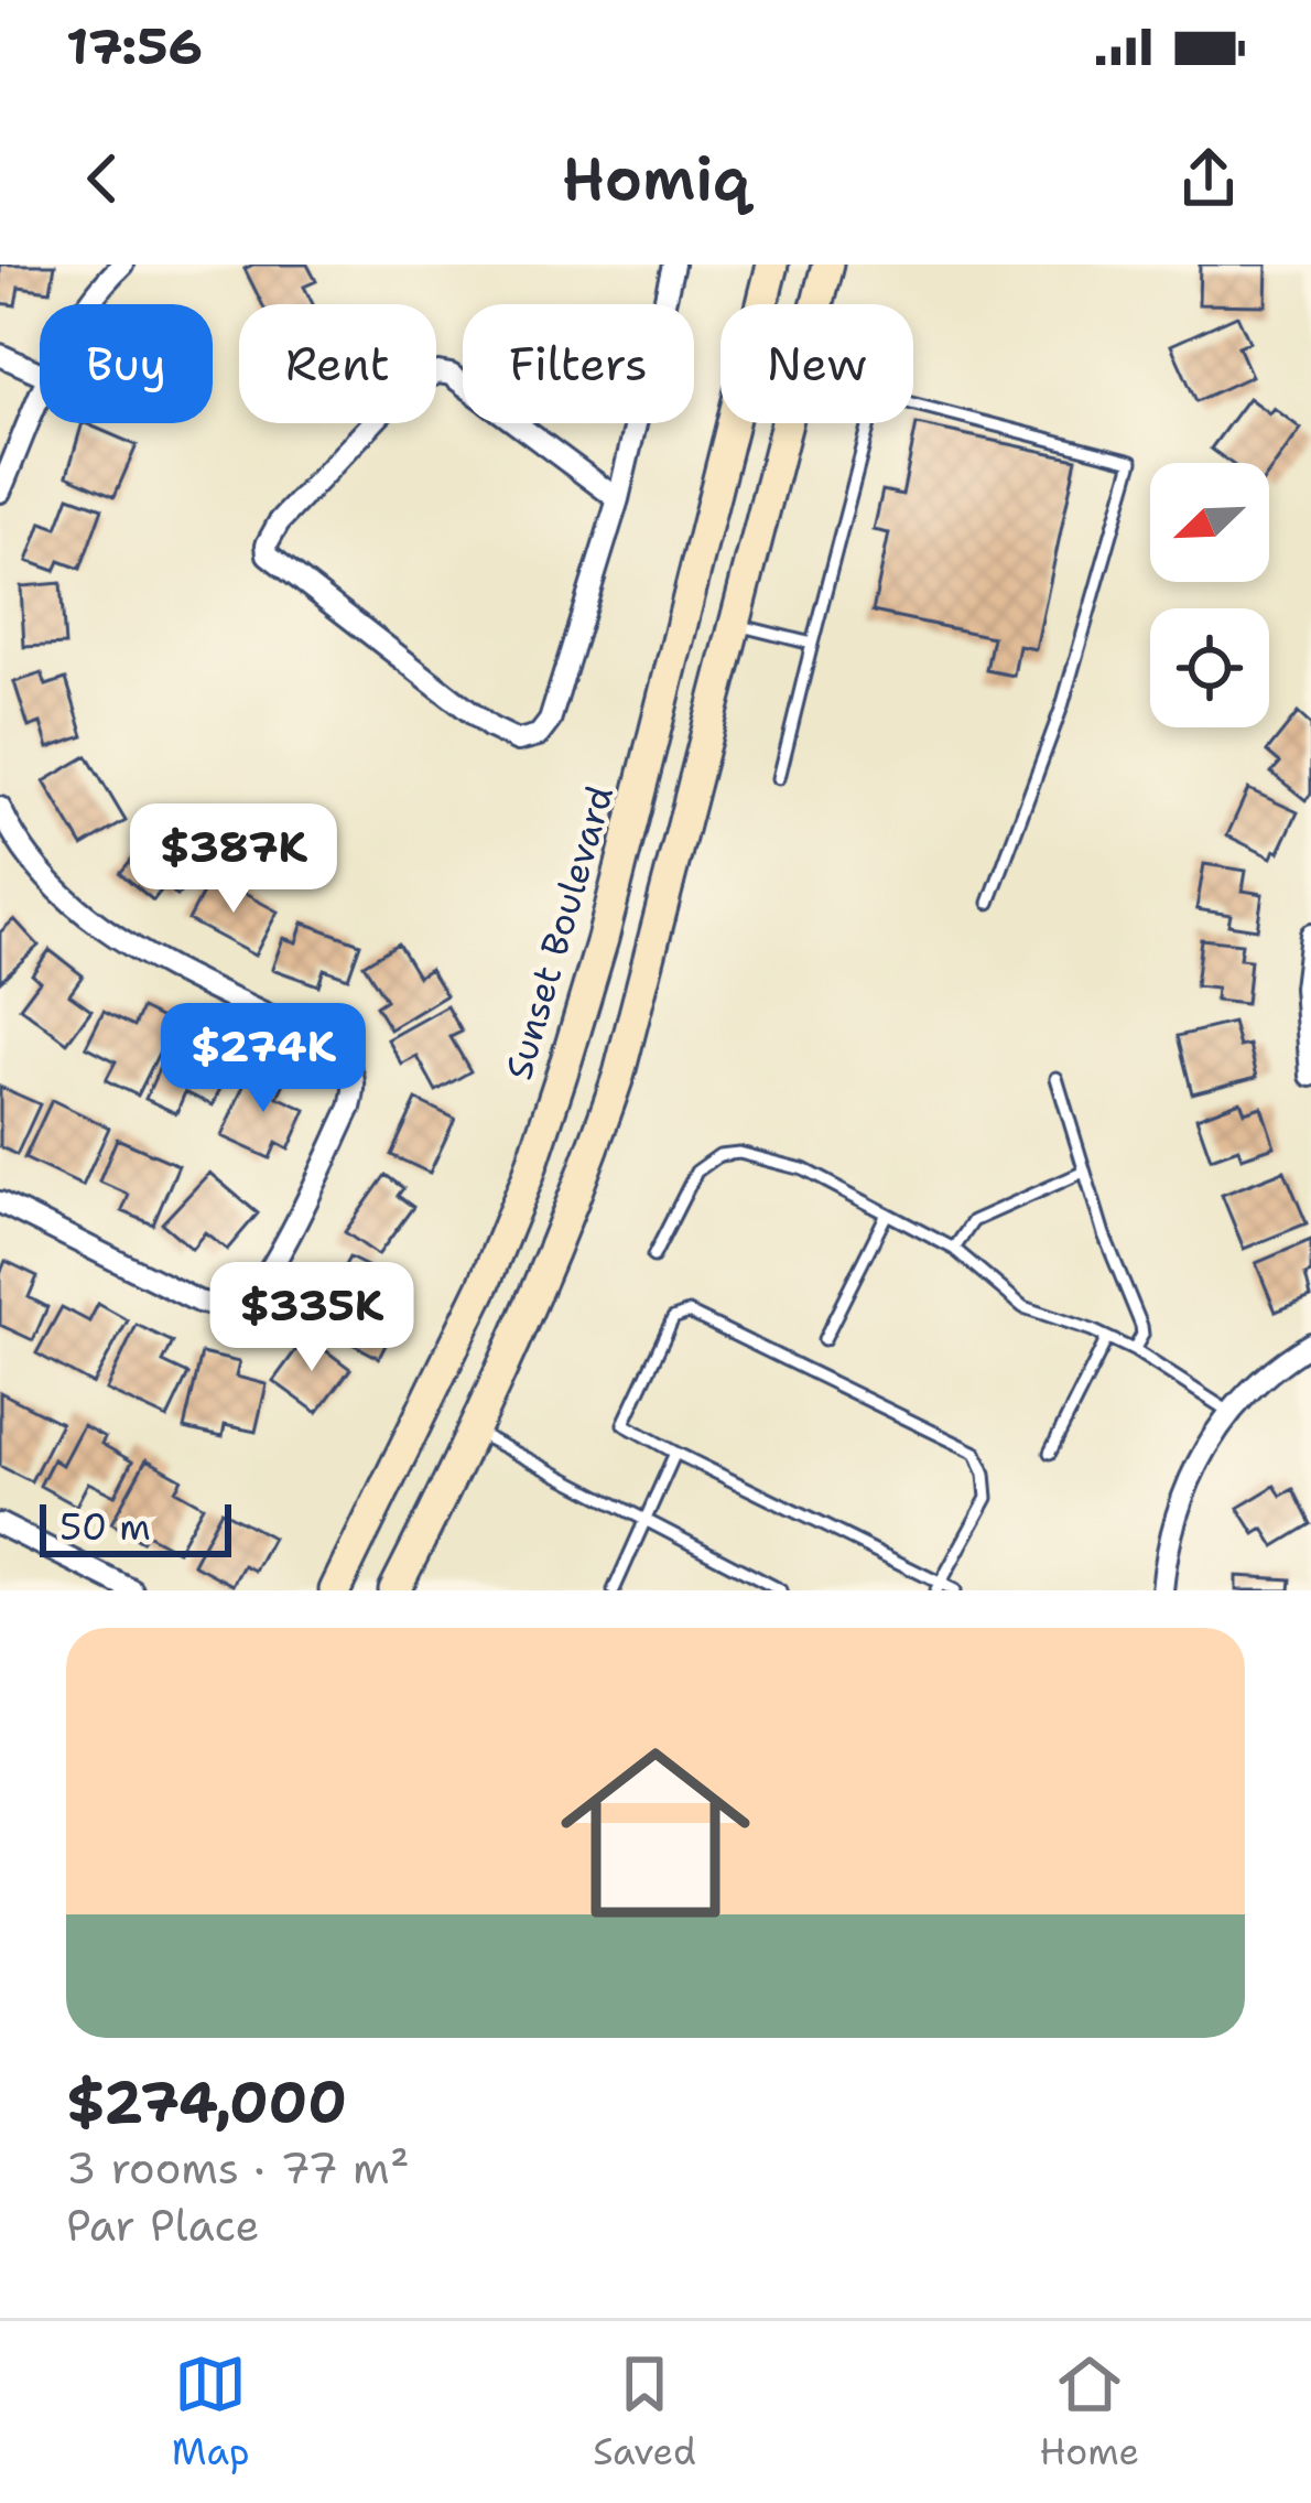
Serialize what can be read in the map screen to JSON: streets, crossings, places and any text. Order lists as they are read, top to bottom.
{
  "streets": {
    "main road": ["Sunset Boulevard"]
  },
  "scale_bar": "50 m",
  "north": "bottom left",
  "page": {
    "status": "17:56",
    "header": "Homiq",
    "chip": [
      "Buy",
      "Rent",
      "Filters",
      "New"
    ],
    "price": ["$387K", "$274K", "$335K"],
    "scale": "50 m",
    "list": [
      {
        "name": "$274,000",
        "note": "3 rooms · 77 m² · Par Place"
      }
    ],
    "tabs": ["Map", "Saved", "Home"]
  }
}
